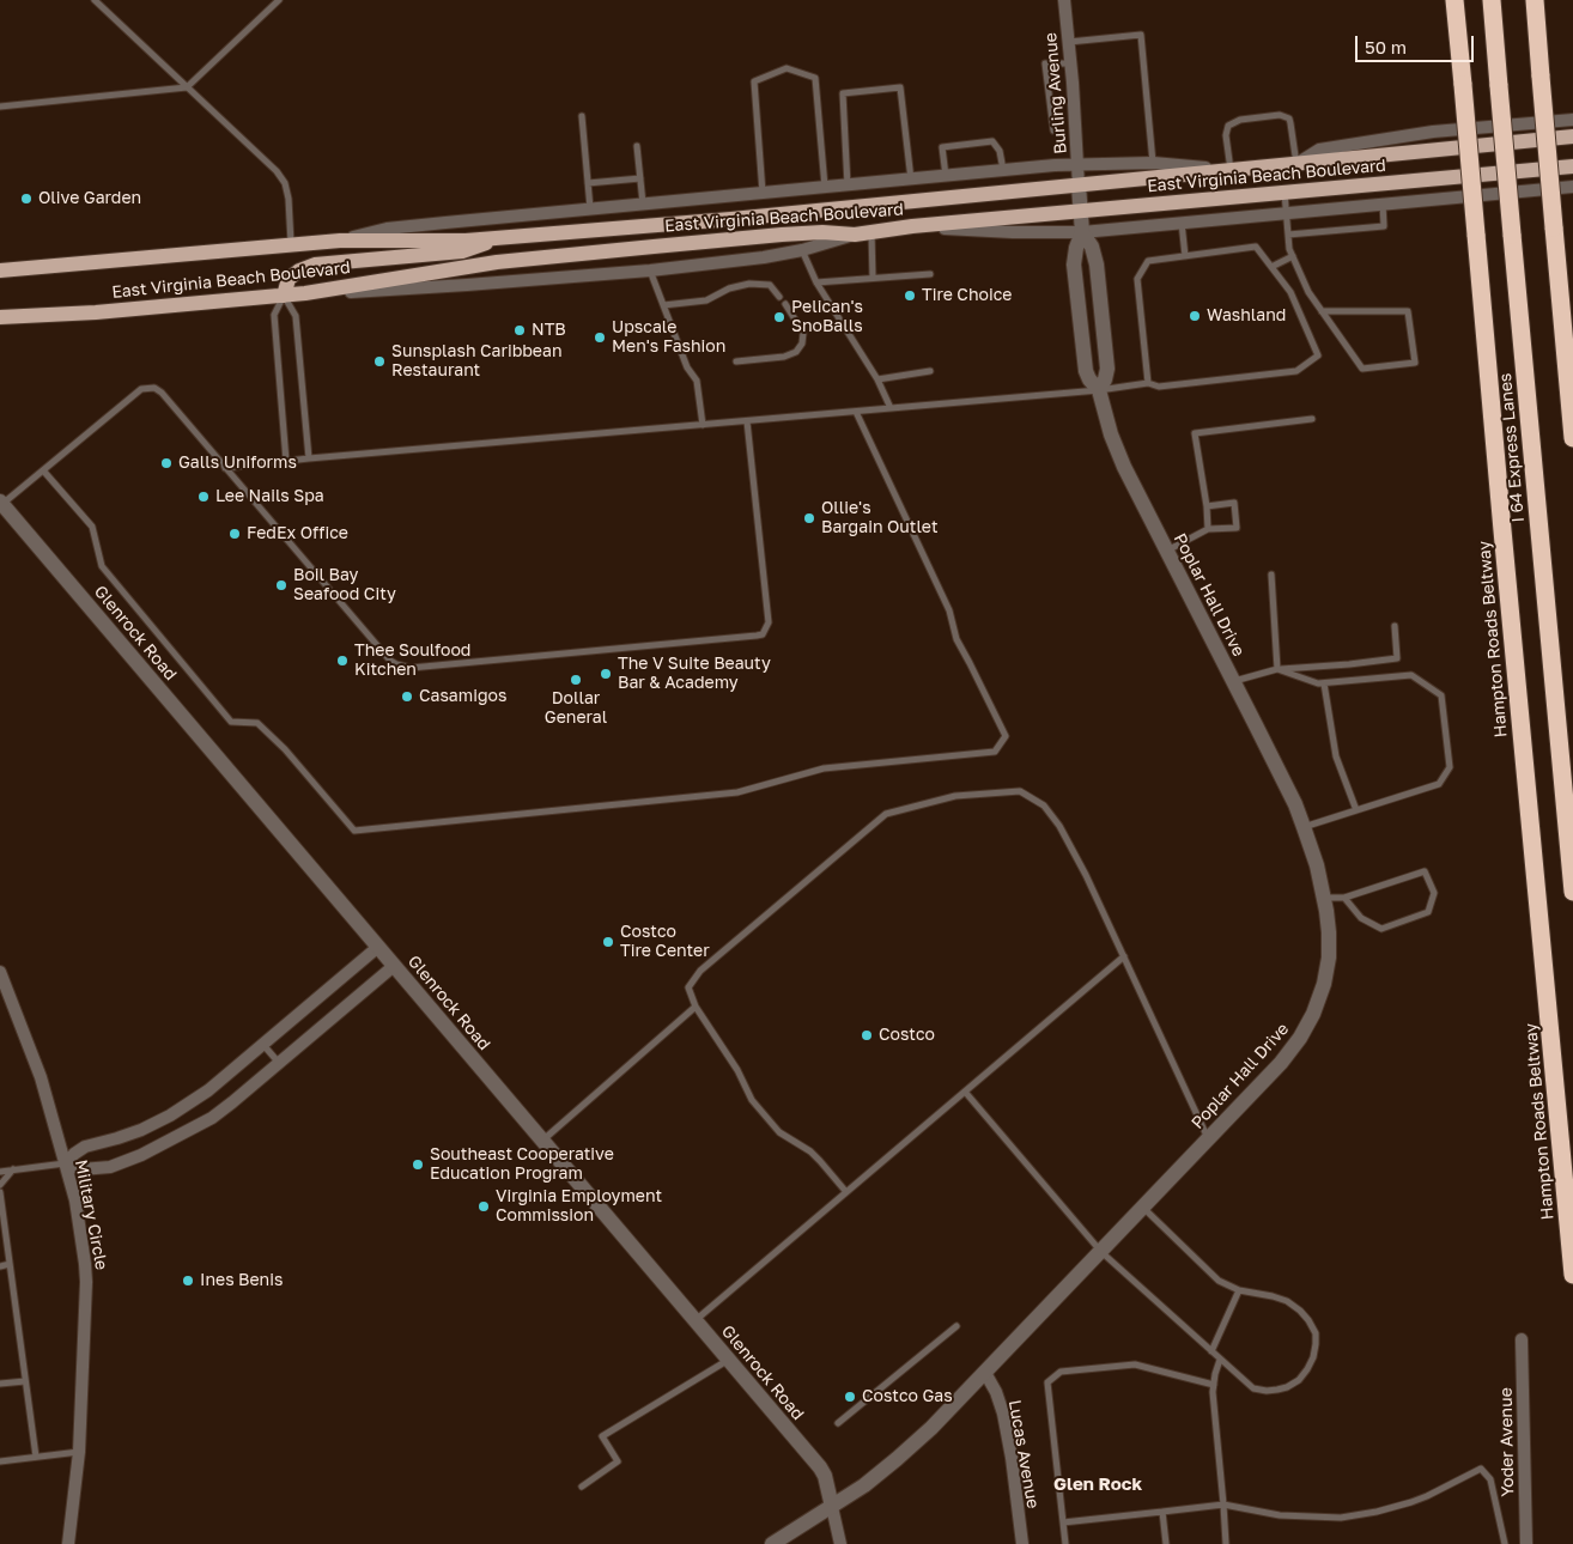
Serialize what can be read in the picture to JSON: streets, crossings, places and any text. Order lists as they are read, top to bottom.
{
  "streets": {
    "highway": ["I 64 Express Lanes", "Hampton Roads Beltway"],
    "main road": ["East Virginia Beach Boulevard"],
    "street": [
      "Burling Avenue",
      "Poplar Hall Drive",
      "Glenrock Road",
      "Military Circle",
      "Yoder Avenue",
      "Lucas Avenue"
    ]
  },
  "crossings": [
    ["Burling Avenue", "East Virginia Beach Boulevard"],
    ["Burling Avenue", "Poplar Hall Drive"],
    ["East Virginia Beach Boulevard", "Poplar Hall Drive"],
    ["Poplar Hall Drive", "Glenrock Road"],
    ["Poplar Hall Drive", "Lucas Avenue"]
  ],
  "districts": ["Glen Rock"],
  "places": [
    "Olive Garden",
    "Tire Choice",
    "Washland",
    "Pelican's SnoBalls",
    "NTB",
    "Upscale Men's Fashion",
    "Sunsplash Caribbean Restaurant",
    "Galls Uniforms",
    "Lee Nails Spa",
    "Ollie's Bargain Outlet",
    "FedEx Office",
    "Boil Bay Seafood City",
    "Thee Soulfood Kitchen",
    "The V Suite Beauty Bar & Academy",
    "Dollar General",
    "Casamigos",
    "Costco Tire Center",
    "Costco",
    "Southeast Cooperative Education Program",
    "Virginia Employment Commission",
    "Ines Benis",
    "Costco Gas"
  ],
  "scale_bar": "50 m"
}
